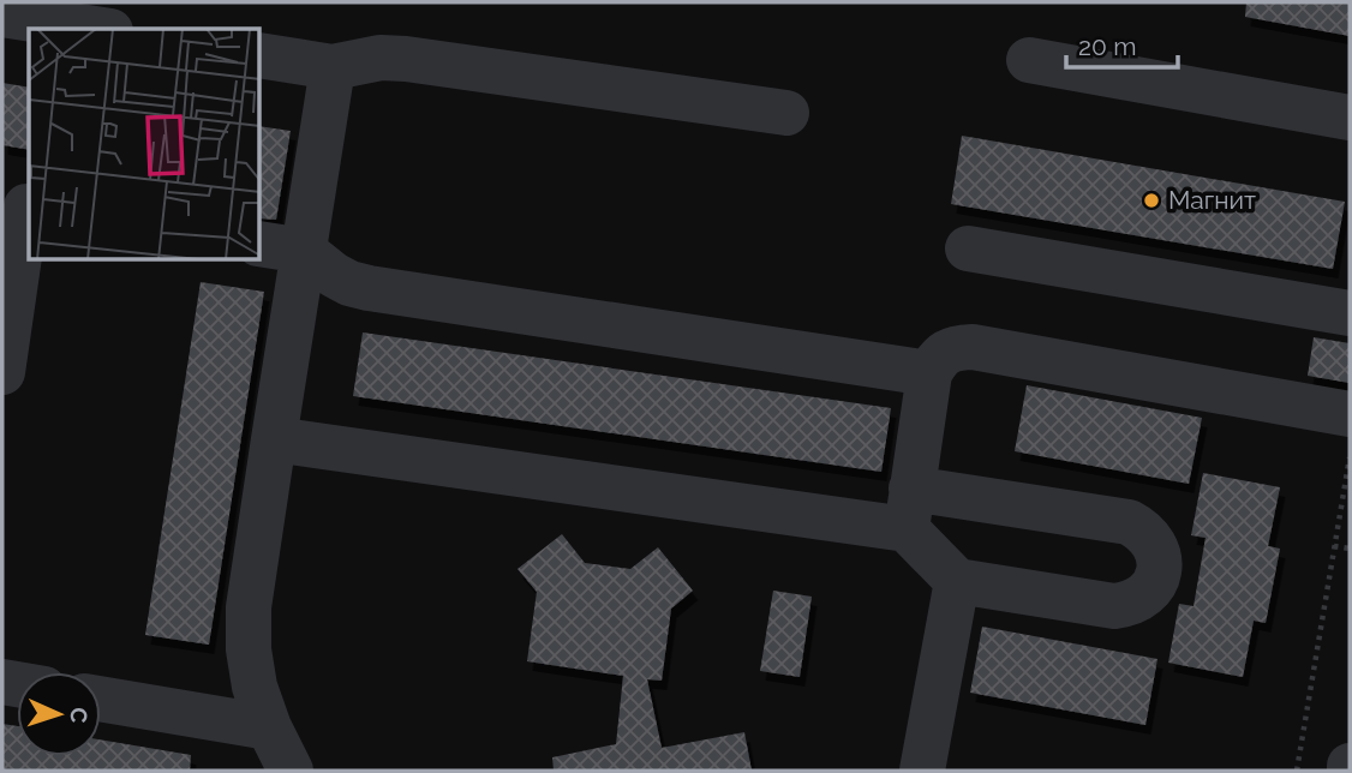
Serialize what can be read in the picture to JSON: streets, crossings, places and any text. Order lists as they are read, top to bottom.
{
  "places": ["Магнит"],
  "scale_bar": "20 m",
  "north": "right"
}
